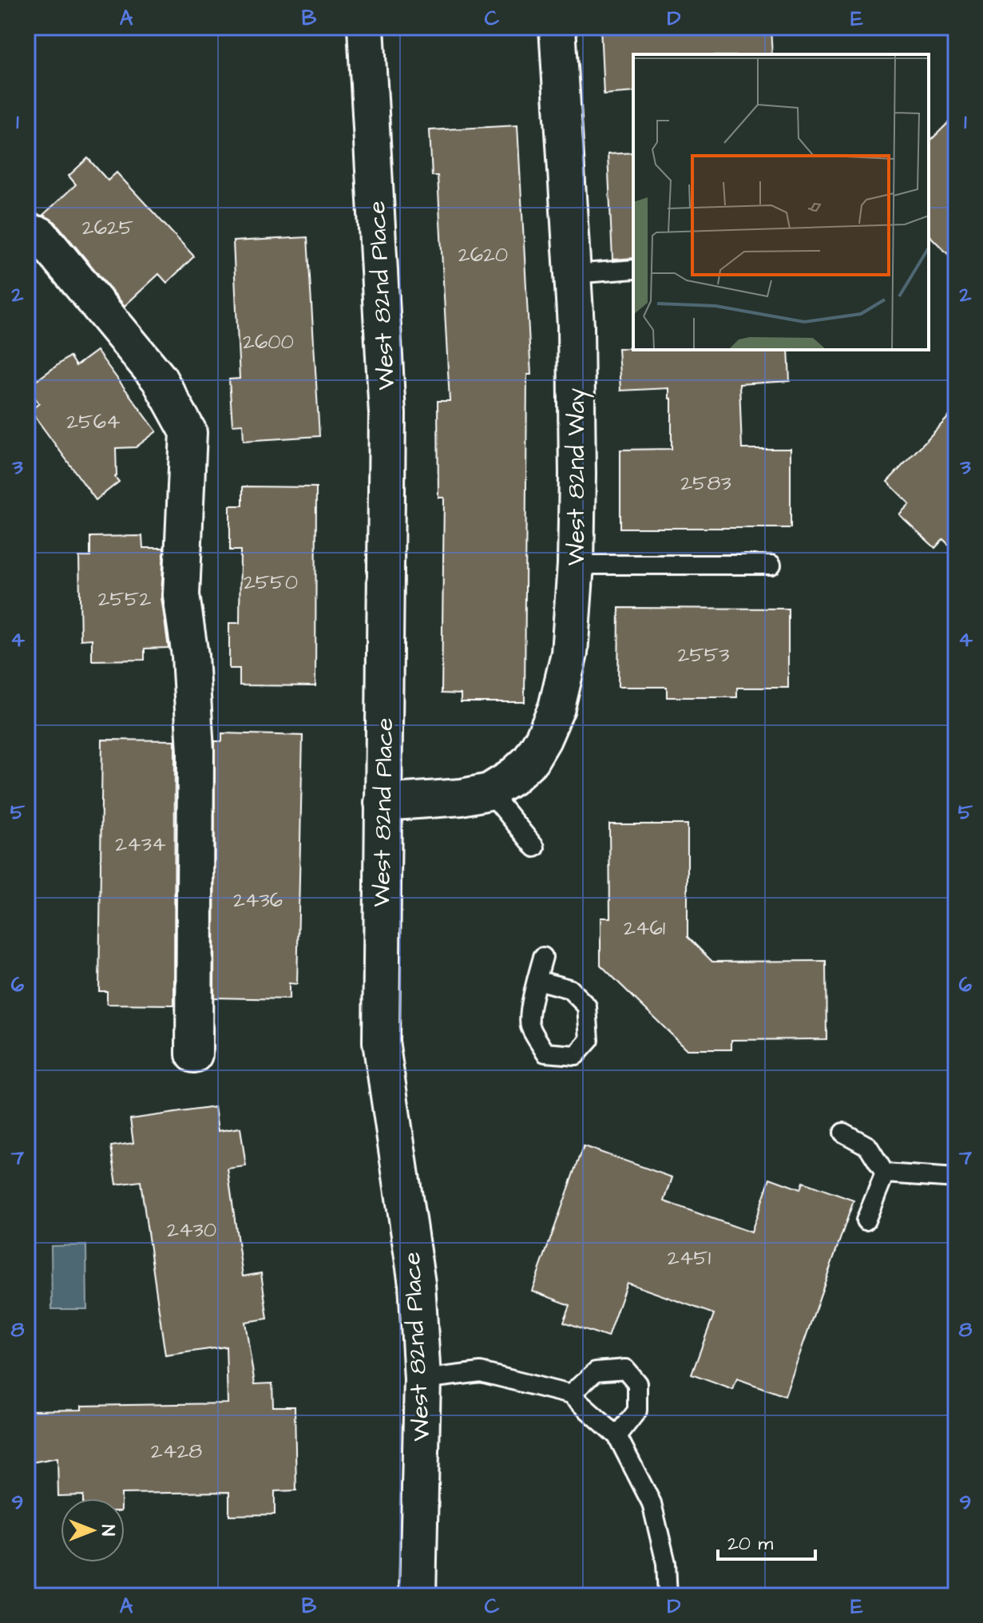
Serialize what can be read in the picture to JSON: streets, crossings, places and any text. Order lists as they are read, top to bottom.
{
  "streets": {
    "street": ["West 82nd Place", "West 82nd Way"]
  },
  "crossings": [
    ["West 82nd Place", "West 82nd Way"]
  ],
  "house_numbers": [
    "2625",
    "2620",
    "2600",
    "2564",
    "2583",
    "2550",
    "2552",
    "2553",
    "2434",
    "2436",
    "2461",
    "2430",
    "2451",
    "2428"
  ],
  "scale_bar": "20 m",
  "north": "right",
  "grid": {
    "columns": [
      "A",
      "B",
      "C",
      "D",
      "E"
    ],
    "rows": [
      "1",
      "2",
      "3",
      "4",
      "5",
      "6",
      "7",
      "8",
      "9"
    ]
  }
}
